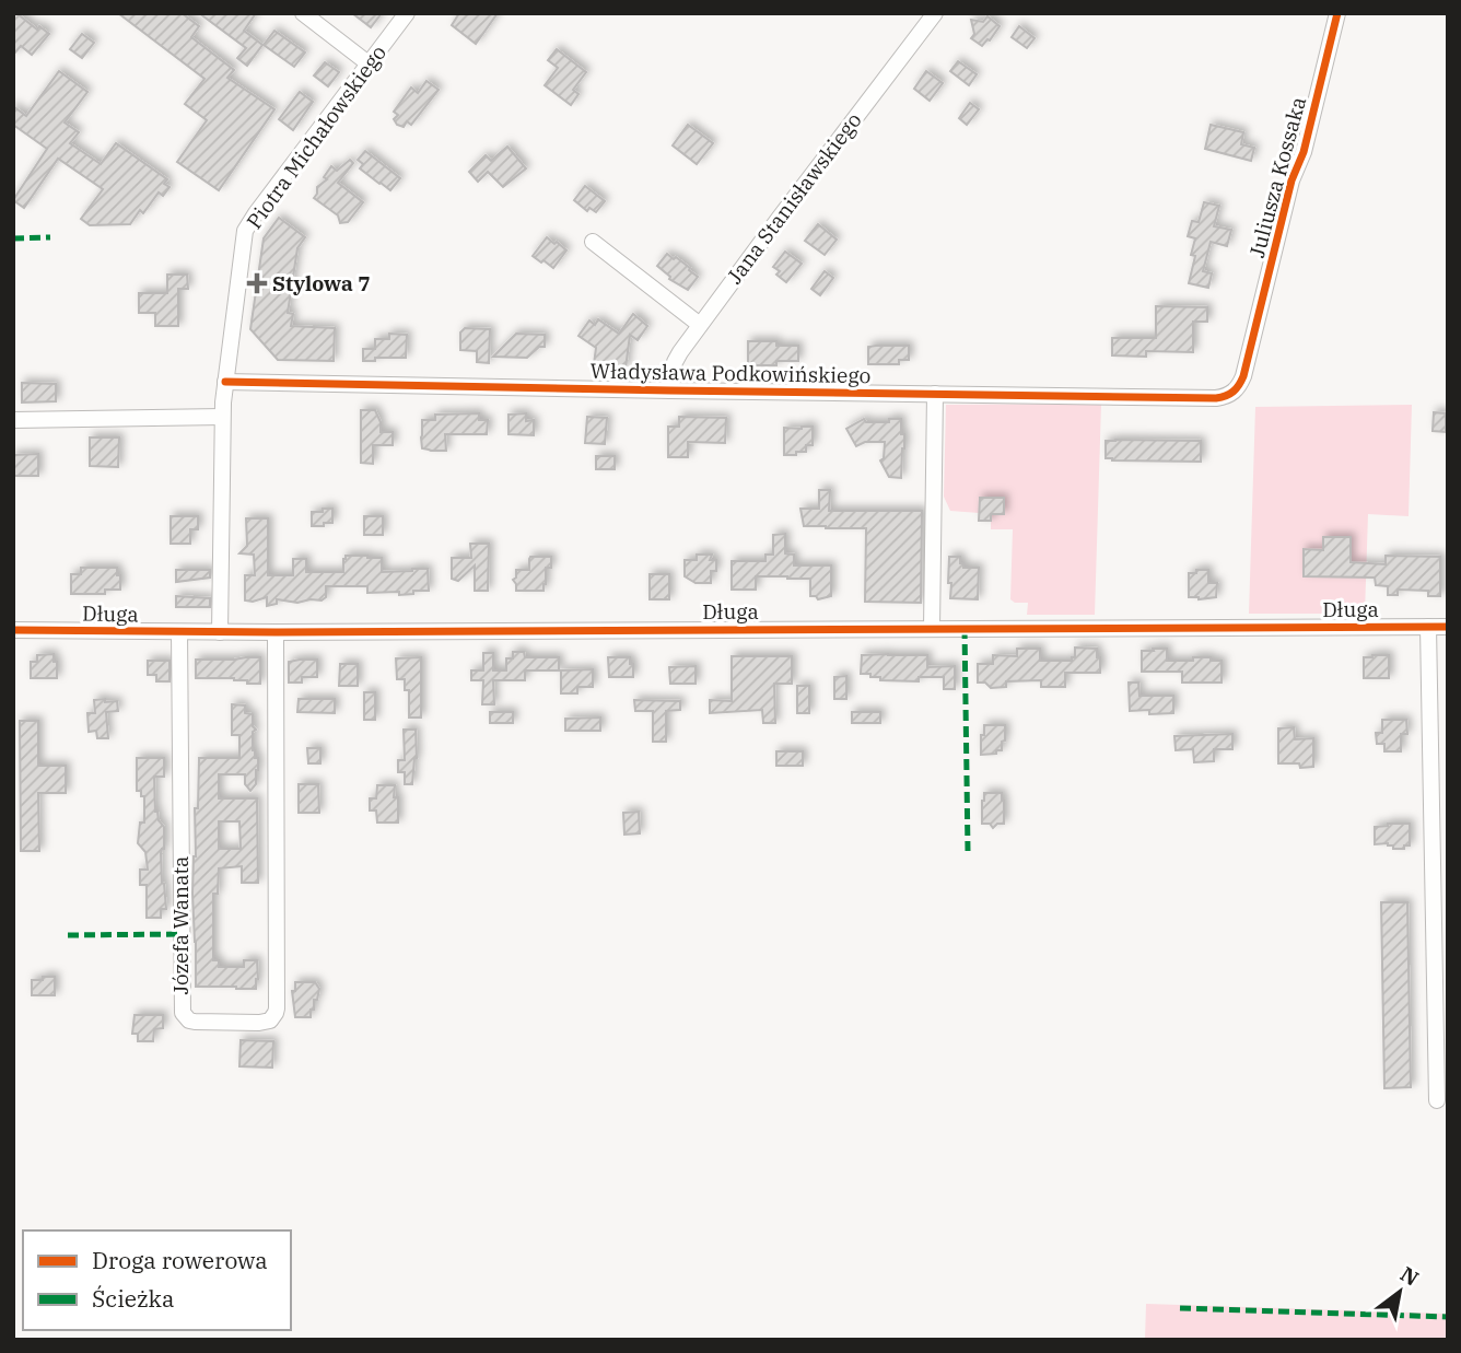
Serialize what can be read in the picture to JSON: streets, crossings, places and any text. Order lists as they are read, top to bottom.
{
  "streets": {
    "street": [
      "Piotra Michałowskiego",
      "Juliusza Kossaka",
      "Jana Stanisławskiego",
      "Władysława Podkowińskiego",
      "Długa",
      "Józefa Wanata"
    ]
  },
  "crossings": [
    ["Piotra Michałowskiego", "Władysława Podkowińskiego"],
    ["Piotra Michałowskiego", "Długa"],
    ["Juliusza Kossaka", "Władysława Podkowińskiego"],
    ["Jana Stanisławskiego", "Władysława Podkowińskiego"],
    ["Długa", "Józefa Wanata"]
  ],
  "places": {
    "health": ["Stylowa 7"]
  },
  "legend": ["Droga rowerowa", "Ścieżka"],
  "north": "top right"
}
